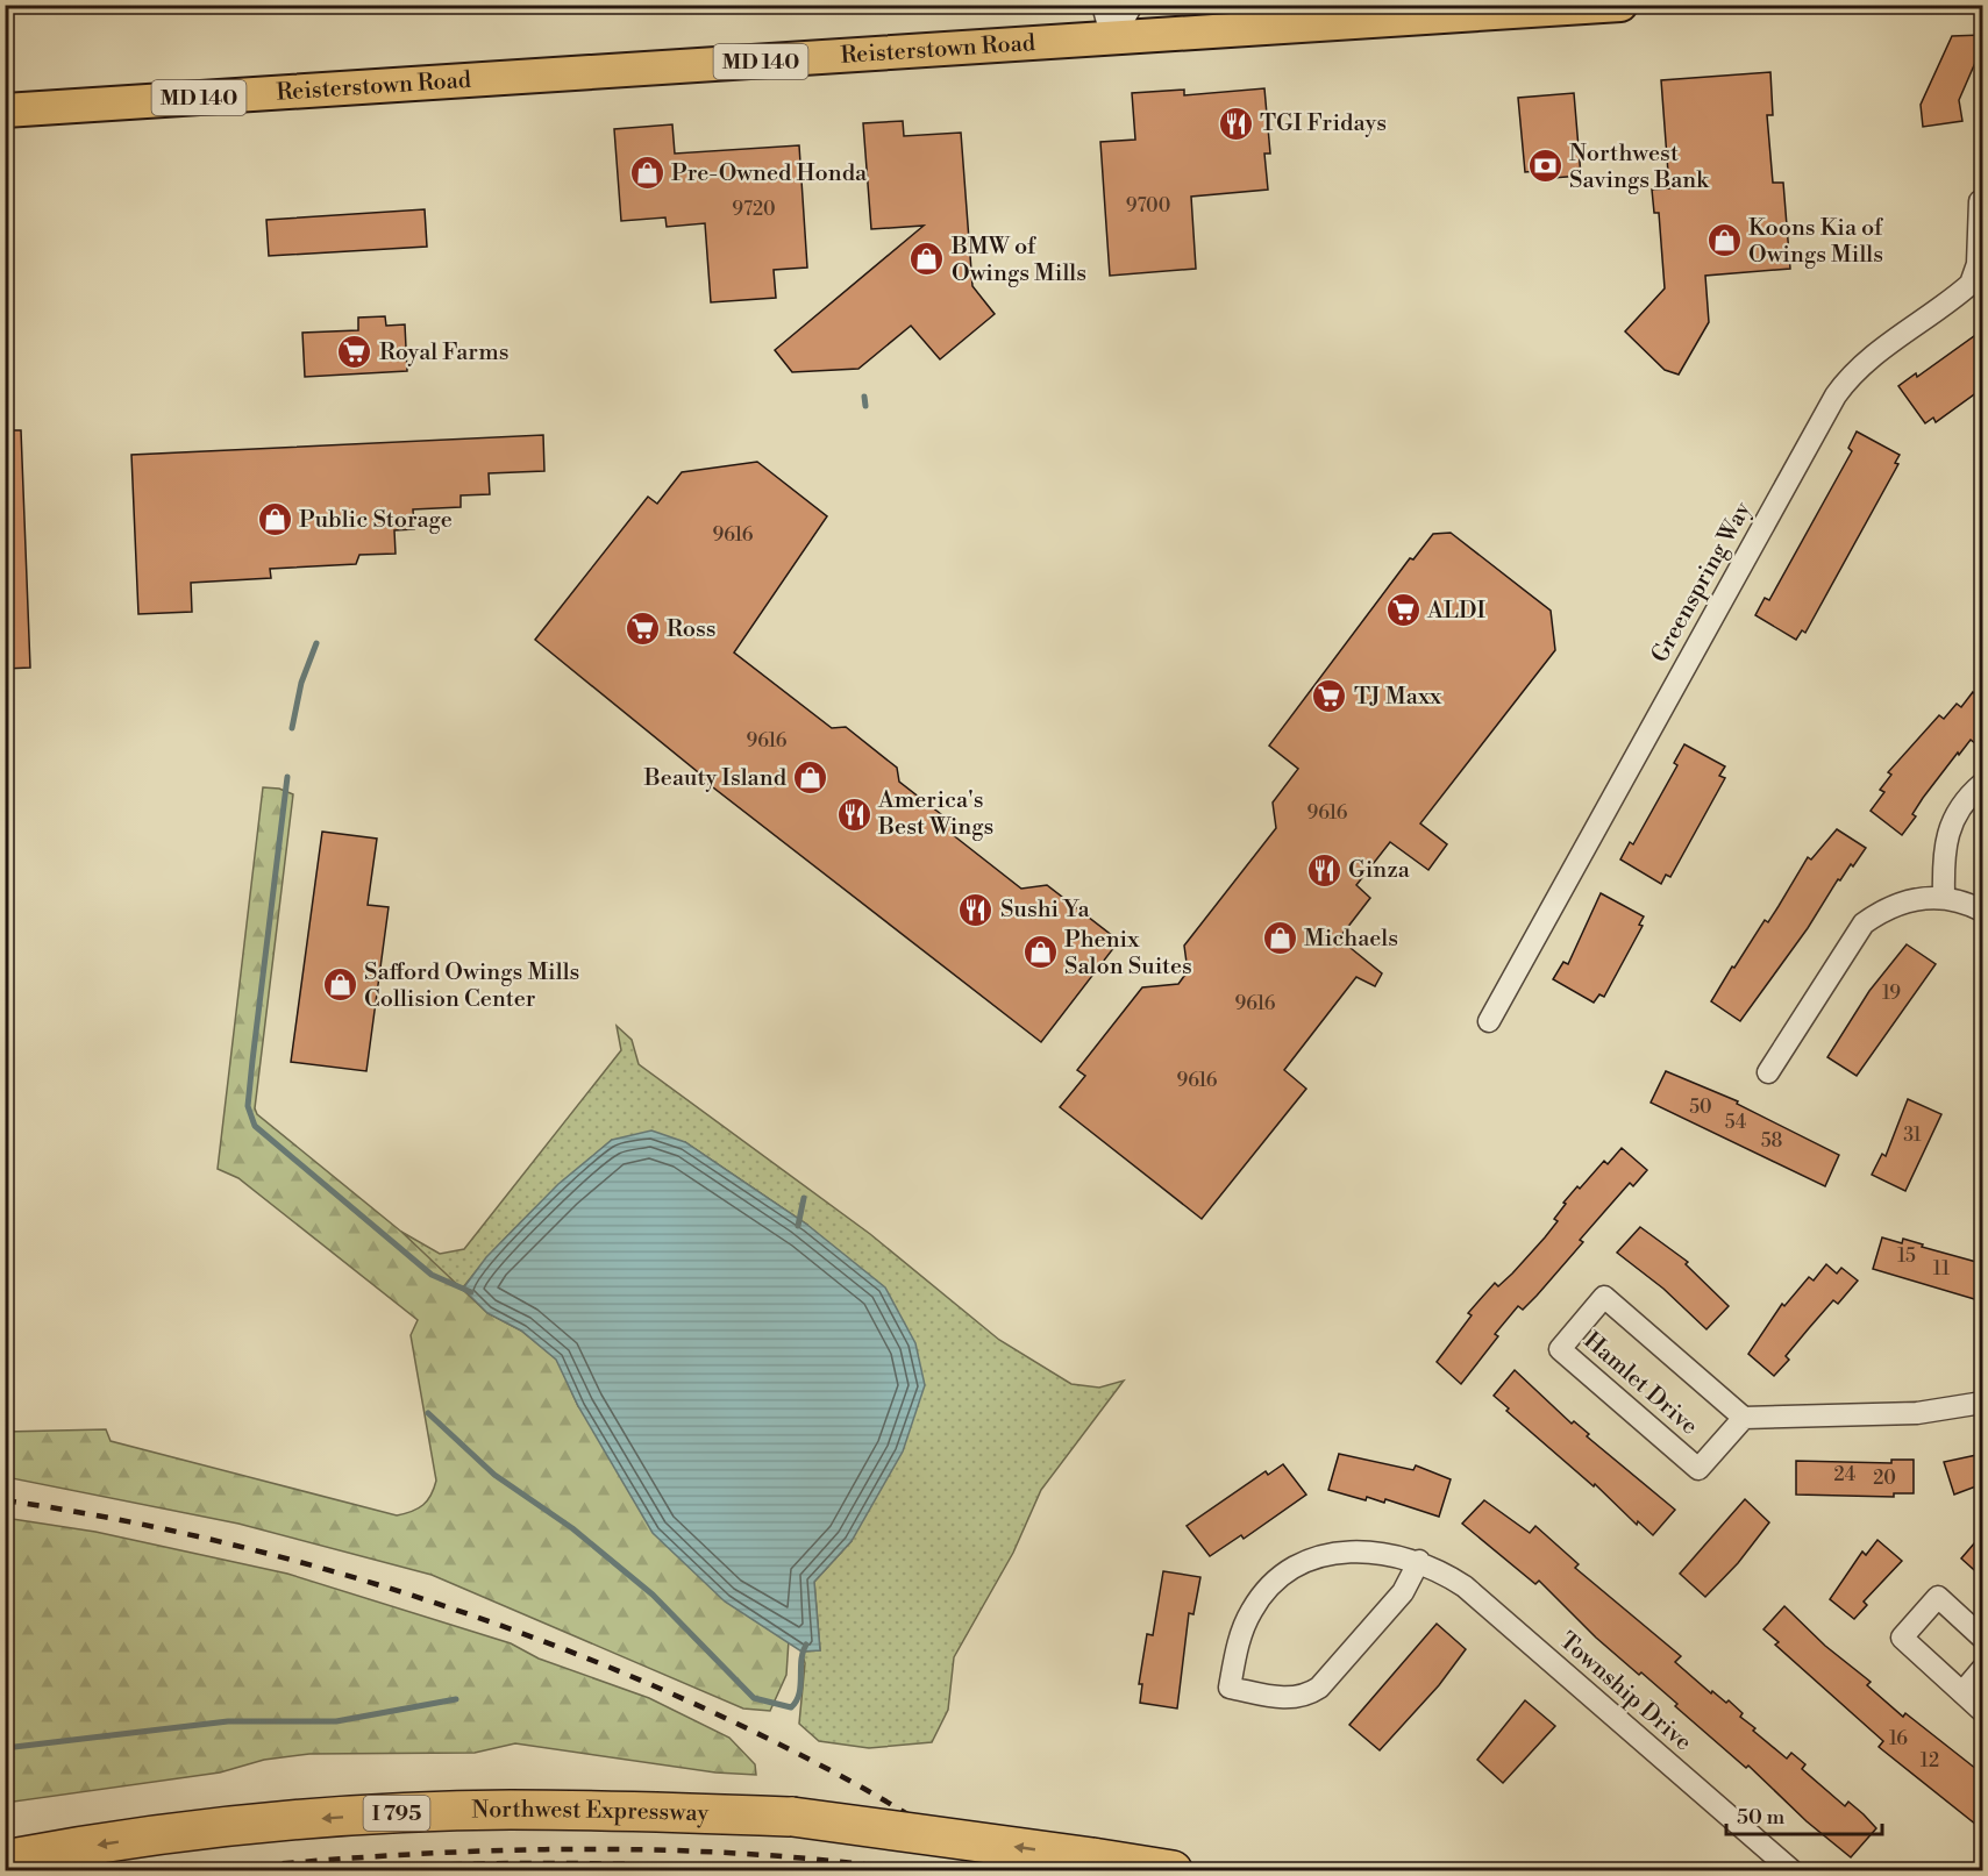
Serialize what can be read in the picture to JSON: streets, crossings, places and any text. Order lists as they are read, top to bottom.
{
  "streets": {
    "highway": ["I 795", "Northwest Expressway"],
    "main road": ["Reisterstown Road", "MD 140"],
    "street": ["Greenspring Way", "Hamlet Drive", "Township Drive"]
  },
  "one_way": ["Northwest Expressway"],
  "places": {
    "restaurant": [
      "TGI Fridays",
      "America's Best Wings",
      "Ginza",
      "Sushi Ya"
    ],
    "bank": ["Northwest Savings Bank"],
    "shop": [
      "Pre-Owned Honda",
      "Koons Kia of Owings Mills",
      "BMW of Owings Mills",
      "Public Storage",
      "Beauty Island",
      "Michaels",
      "Phenix Salon Suites",
      "Safford Owings Mills Collision Center"
    ],
    "supermarket": [
      "Royal Farms",
      "ALDI",
      "Ross",
      "TJ Maxx"
    ]
  },
  "house_numbers": [
    "9700",
    "9720",
    "9616",
    "9616",
    "9616",
    "19",
    "9616",
    "9616",
    "50",
    "54",
    "31",
    "58",
    "15",
    "11",
    "24",
    "20",
    "16",
    "12"
  ],
  "scale_bar": "50 m"
}
